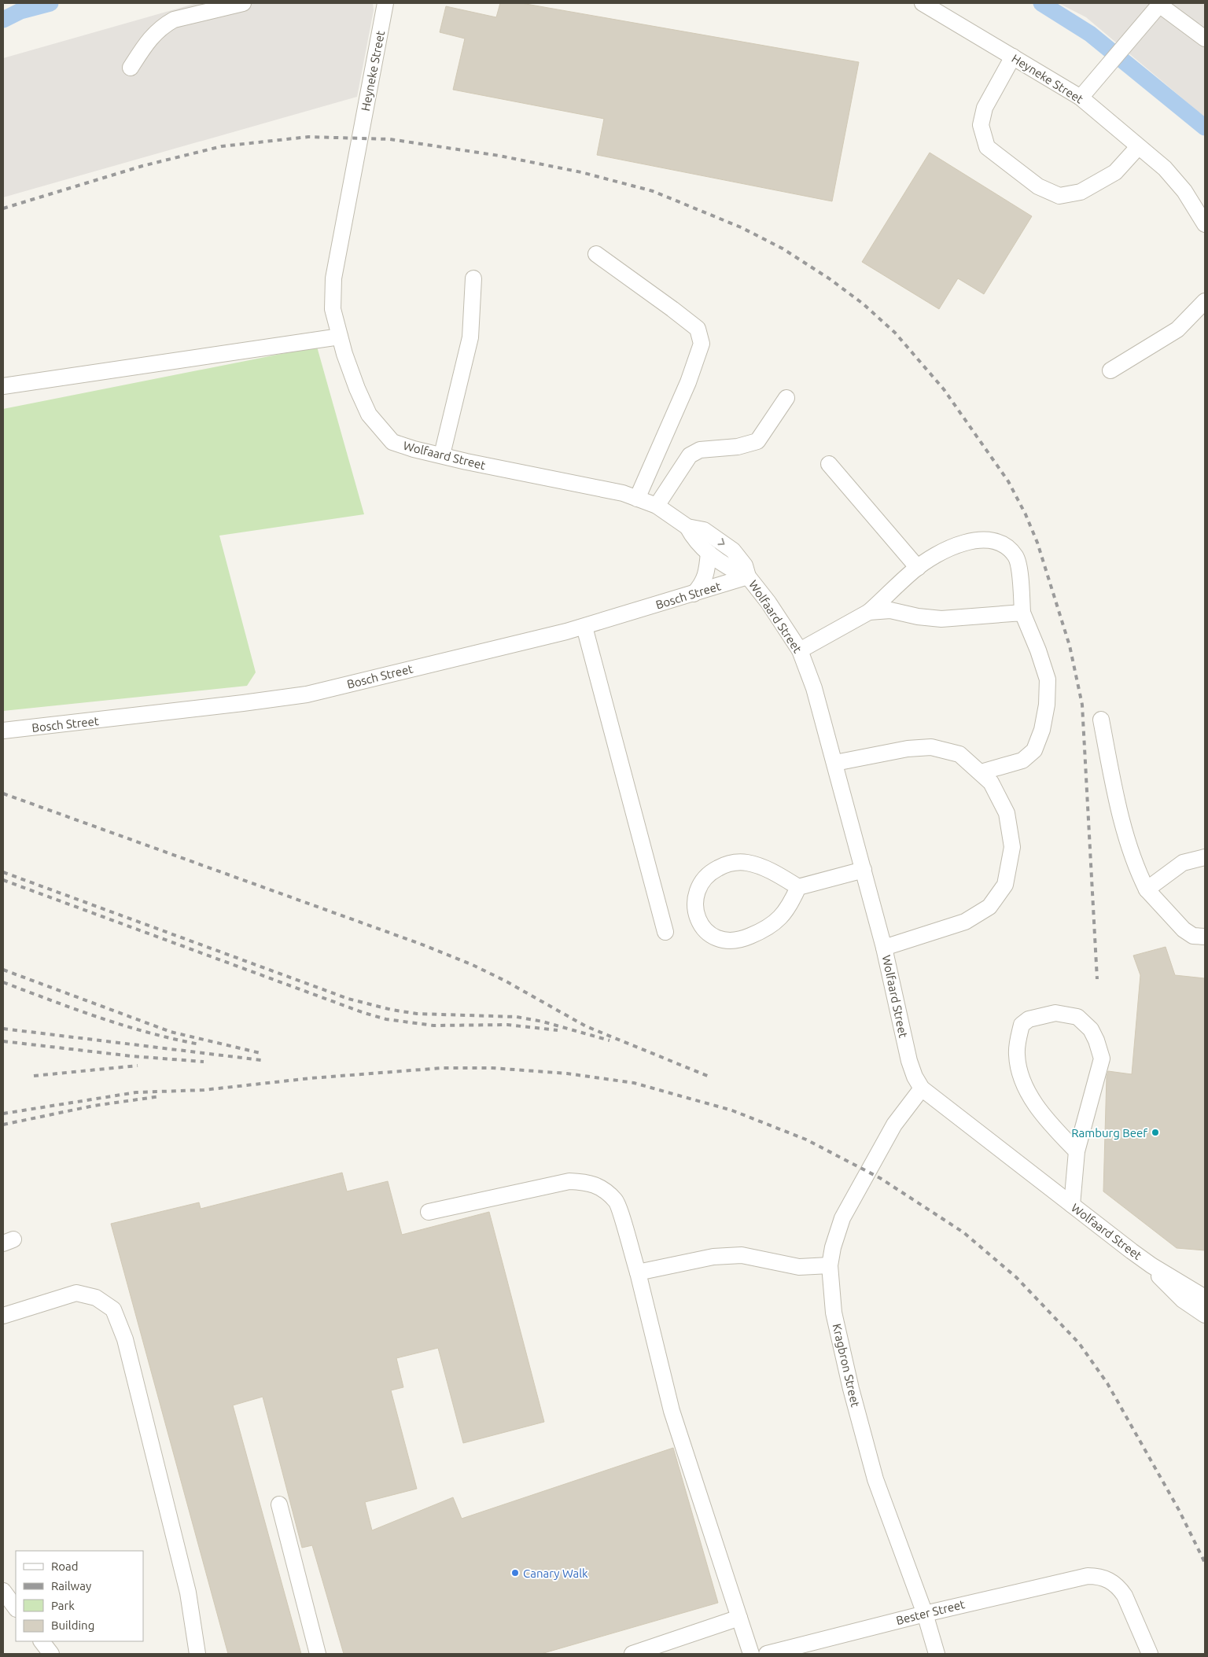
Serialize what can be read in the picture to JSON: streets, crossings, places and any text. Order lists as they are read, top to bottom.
{
  "streets": {
    "street": [
      "Heyneke Street",
      "Wolfaard Street",
      "Bosch Street",
      "Kragbron Street",
      "Bester Street"
    ]
  },
  "crossings": [
    ["Heyneke Street", "Wolfaard Street"],
    ["Wolfaard Street", "Bosch Street"],
    ["Wolfaard Street", "Kragbron Street"],
    ["Kragbron Street", "Bester Street"]
  ],
  "places": ["Ramburg Beef", "Canary Walk"],
  "legend": [
    "Road",
    "Railway",
    "Park",
    "Building"
  ]
}
